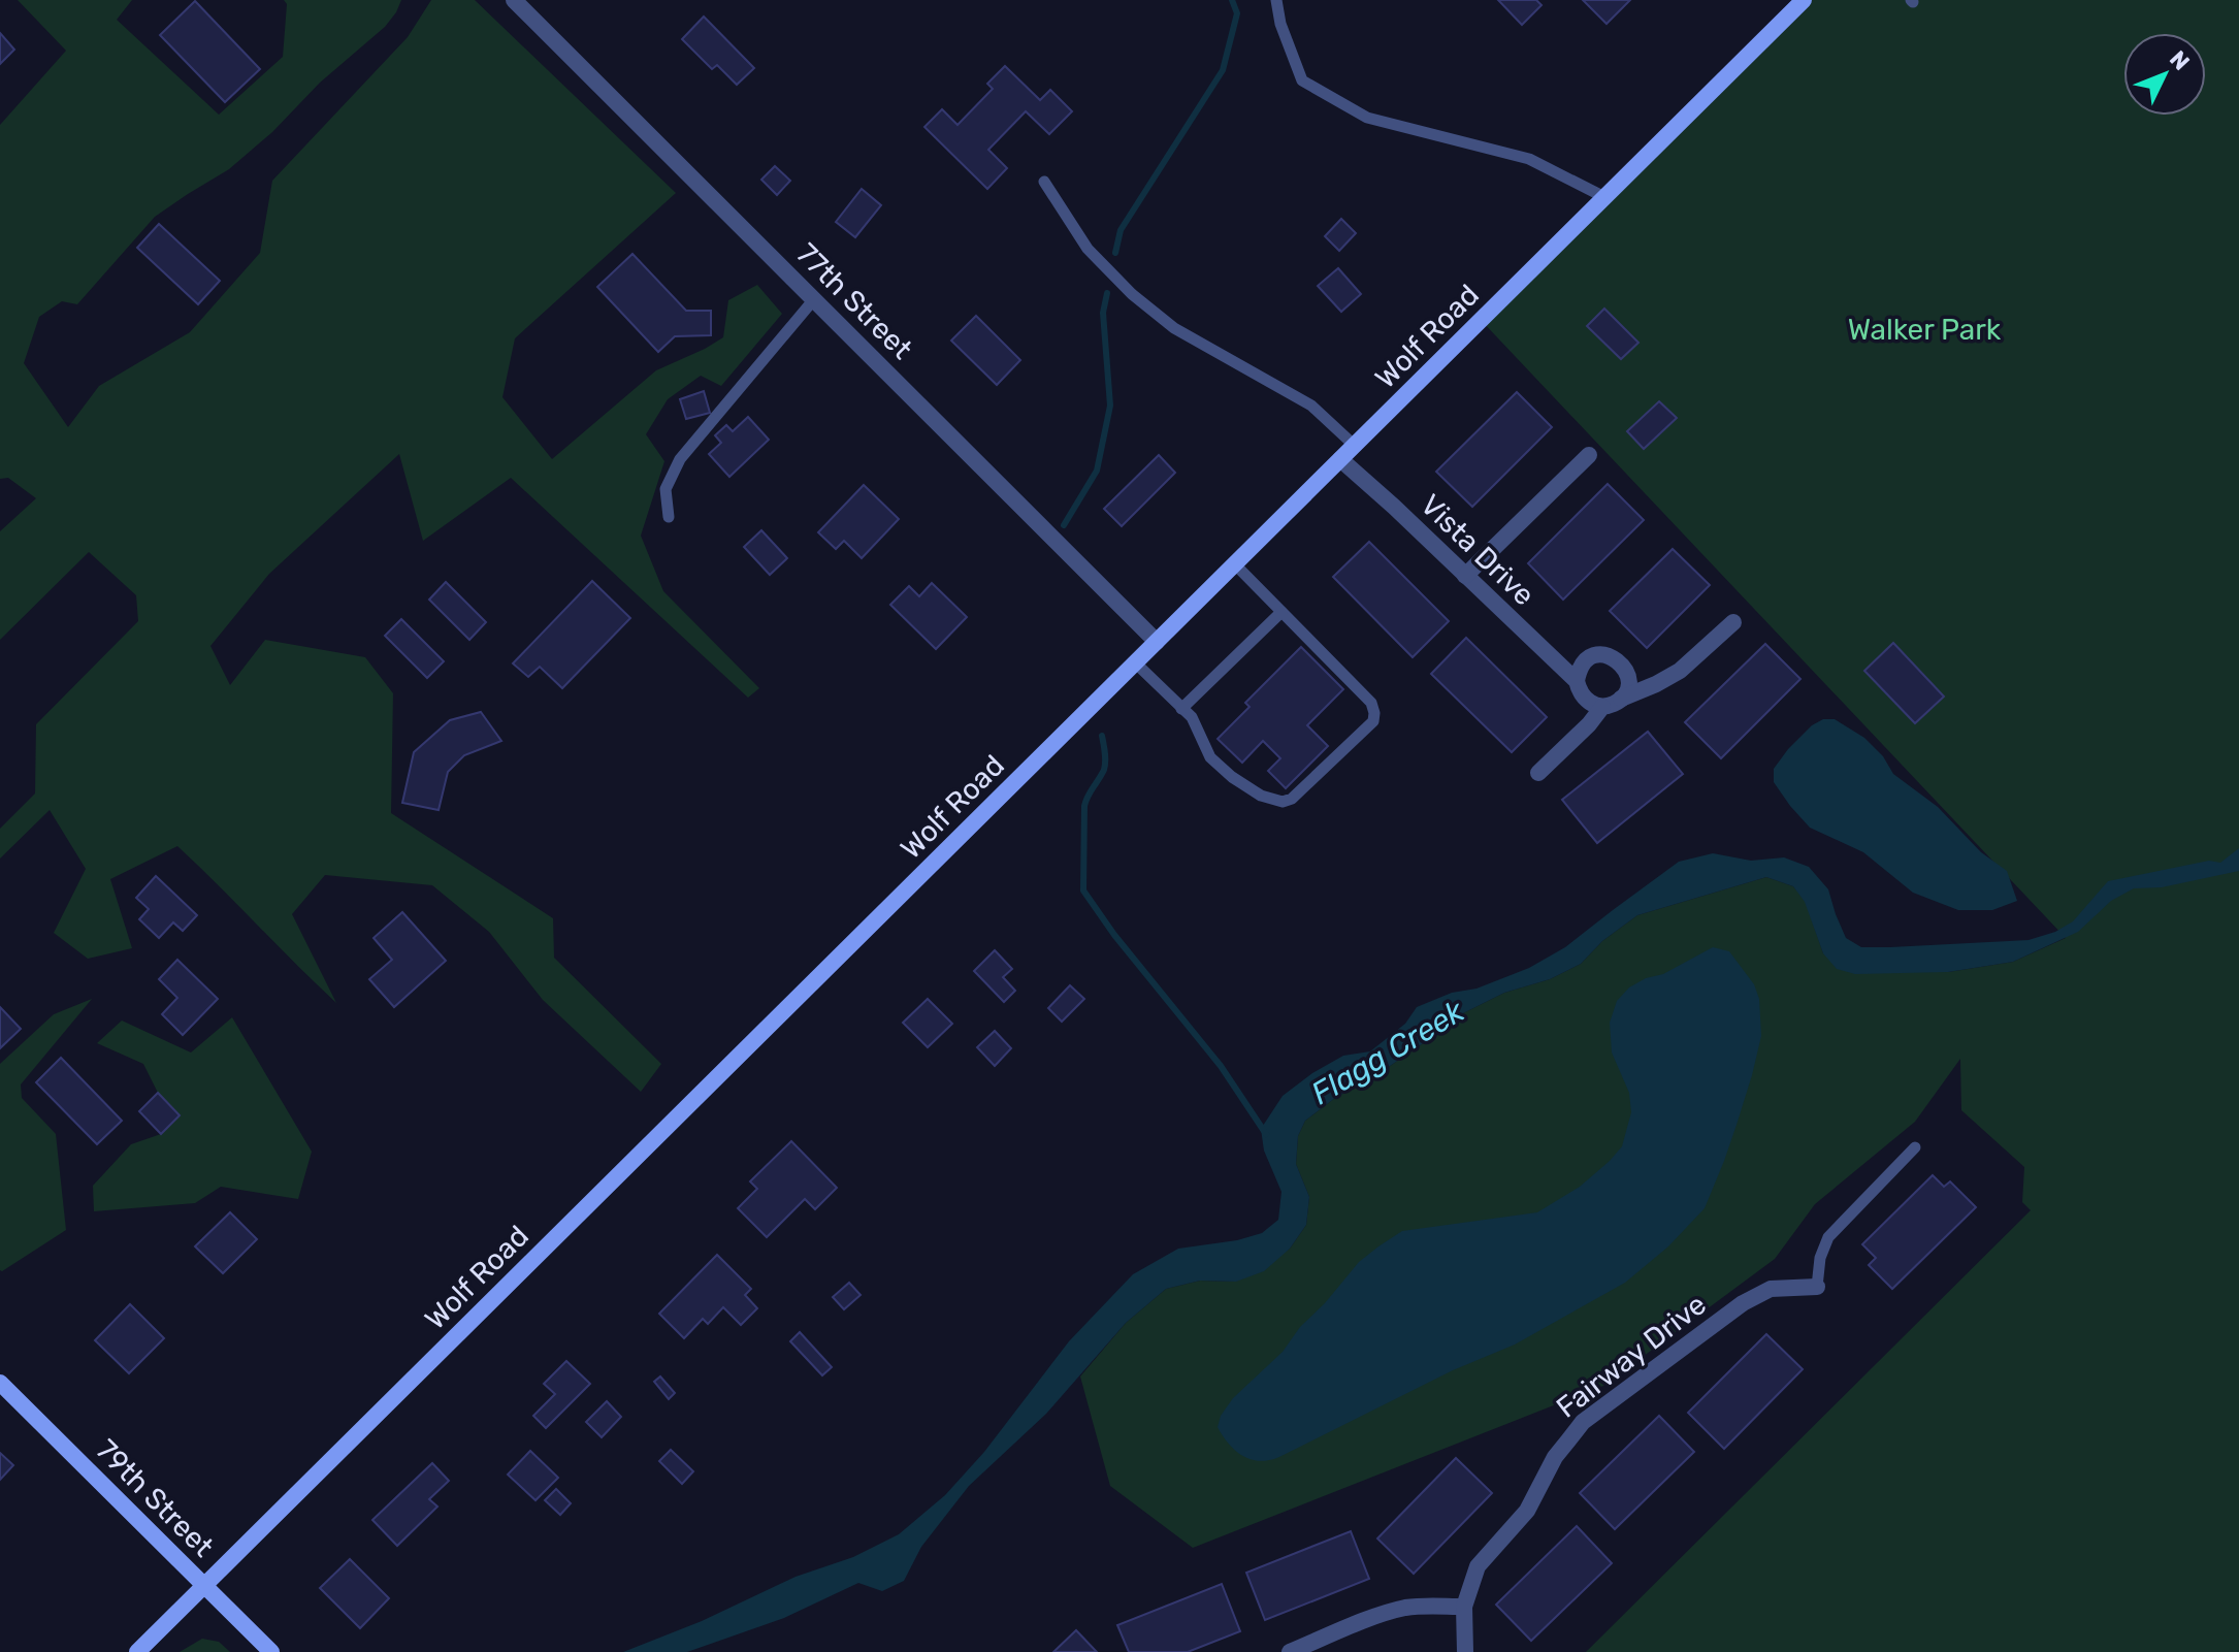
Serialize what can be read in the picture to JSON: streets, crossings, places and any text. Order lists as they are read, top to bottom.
{
  "streets": {
    "street": [
      "77th Street",
      "Wolf Road",
      "Vista Drive",
      "Fairway Drive",
      "79th Street"
    ]
  },
  "crossings": [
    ["77th Street", "Wolf Road"],
    ["Wolf Road", "Vista Drive"],
    ["Wolf Road", "79th Street"]
  ],
  "water": ["Flagg Creek"],
  "parks": ["Walker Park"],
  "north": "top right"
}
